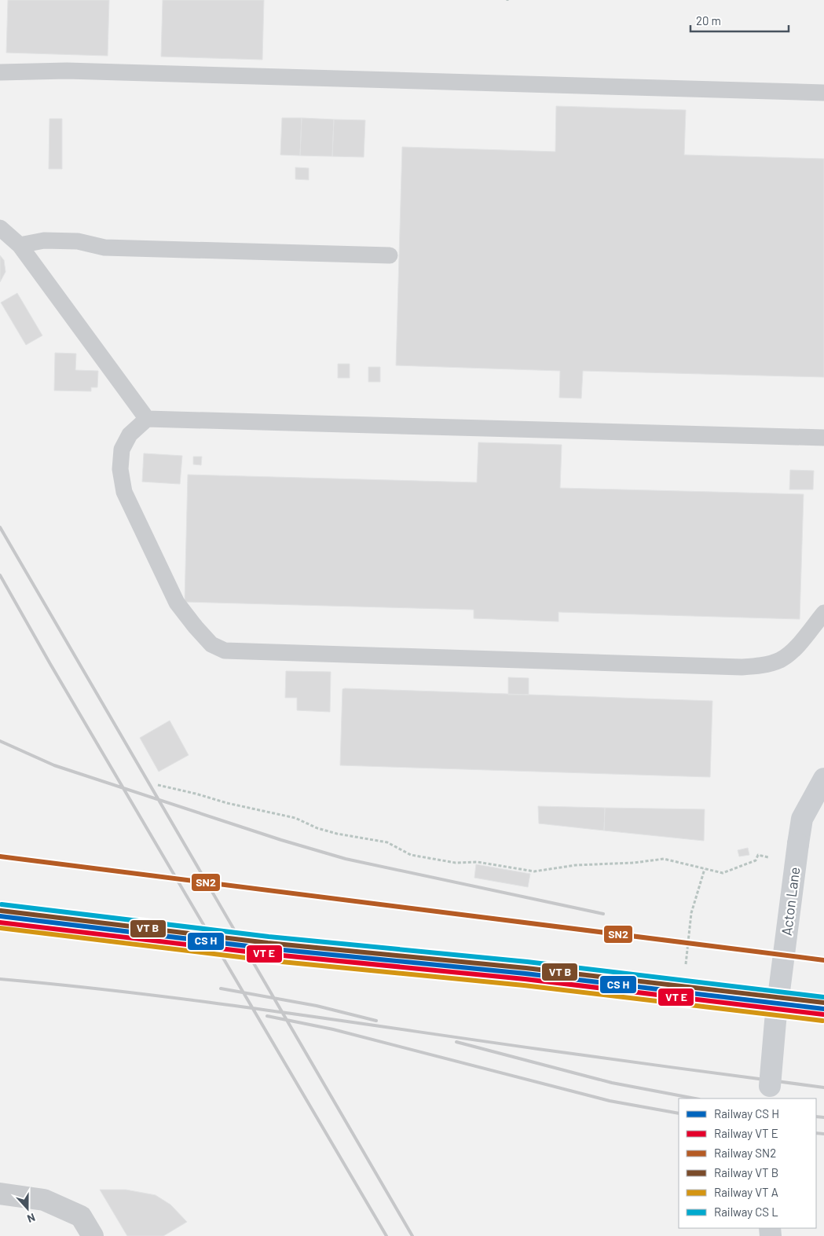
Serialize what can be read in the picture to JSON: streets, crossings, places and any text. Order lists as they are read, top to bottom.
{
  "streets": {
    "main road": ["Acton Lane"]
  },
  "lines": ["rail line SN2"],
  "legend": [
    "Railway CS H",
    "Railway VT E",
    "Railway SN2",
    "Railway VT B",
    "Railway VT A",
    "Railway CS L"
  ],
  "scale_bar": "20 m",
  "north": "bottom"
}
